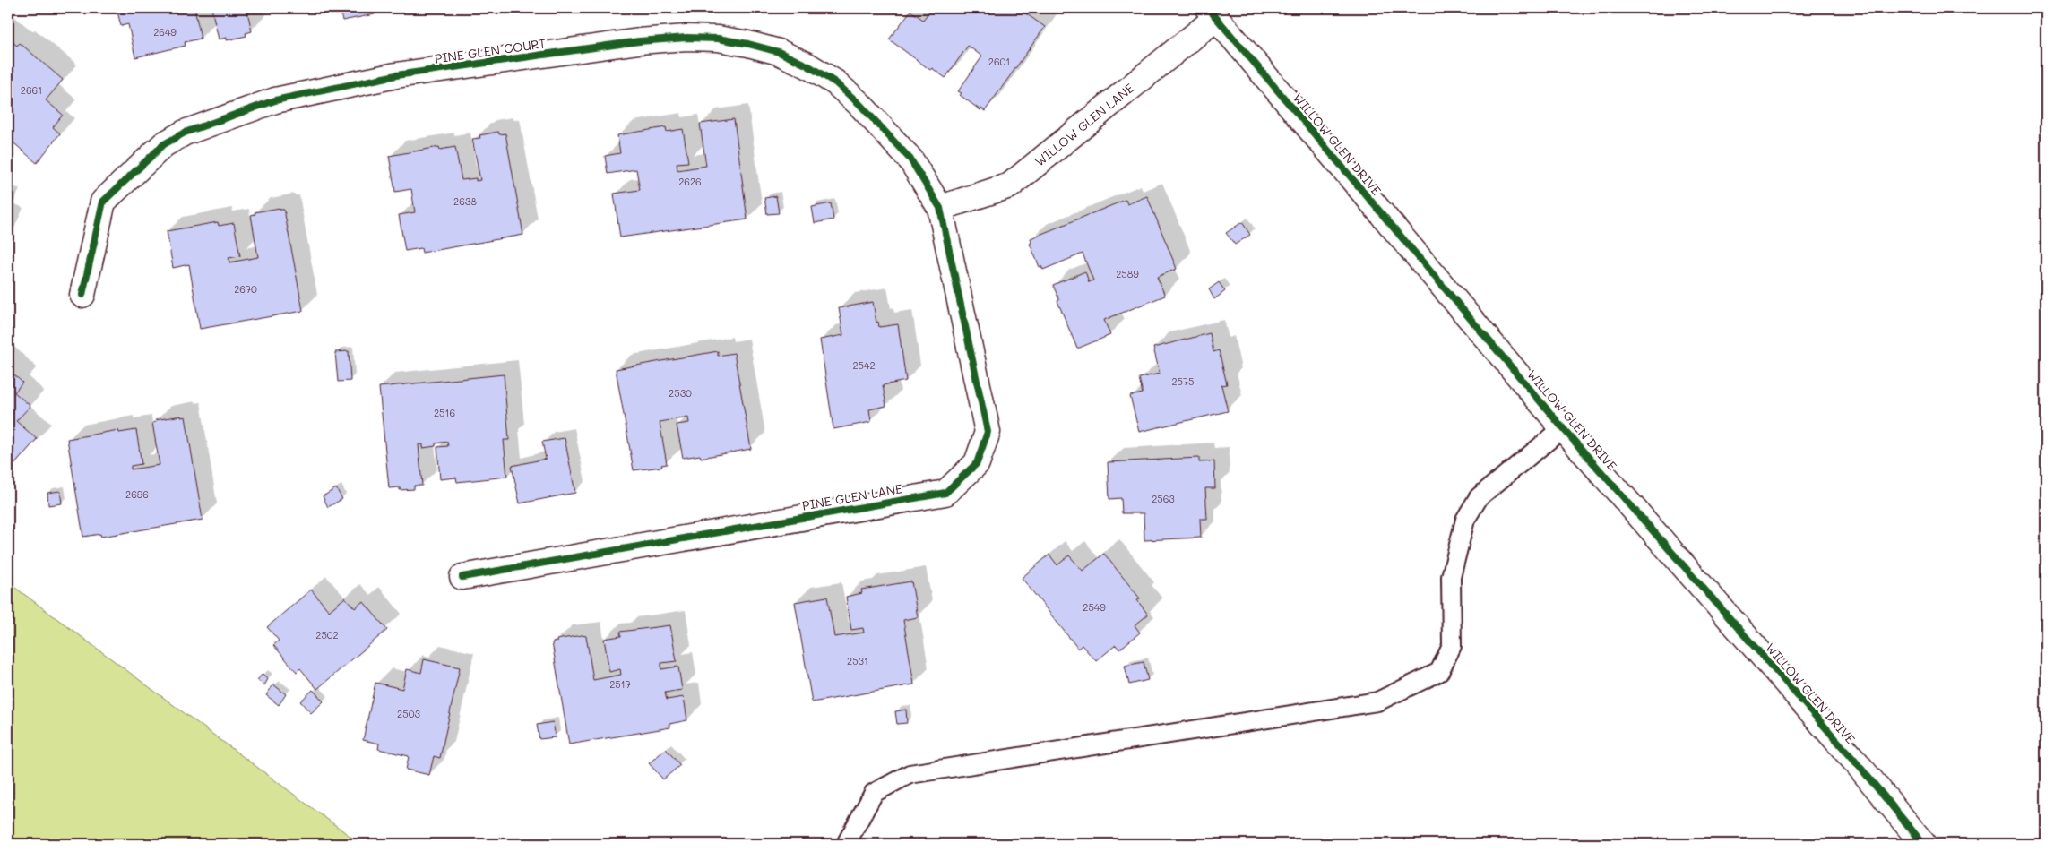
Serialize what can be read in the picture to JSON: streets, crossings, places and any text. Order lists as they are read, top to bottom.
{
  "streets": {
    "street": [
      "PINE GLEN COURT",
      "WILLOW GLEN LANE",
      "WILLOW GLEN DRIVE",
      "PINE GLEN LANE"
    ]
  },
  "crossings": [
    ["PINE GLEN COURT", "WILLOW GLEN LANE"],
    ["PINE GLEN COURT", "PINE GLEN LANE"],
    ["WILLOW GLEN LANE", "WILLOW GLEN DRIVE"],
    ["WILLOW GLEN LANE", "PINE GLEN LANE"]
  ],
  "house_numbers": [
    "2649",
    "2601",
    "2661",
    "2626",
    "2638",
    "2589",
    "2670",
    "2542",
    "2575",
    "2530",
    "2516",
    "2696",
    "2563",
    "2549",
    "2502",
    "2531",
    "2517",
    "2503"
  ]
}
